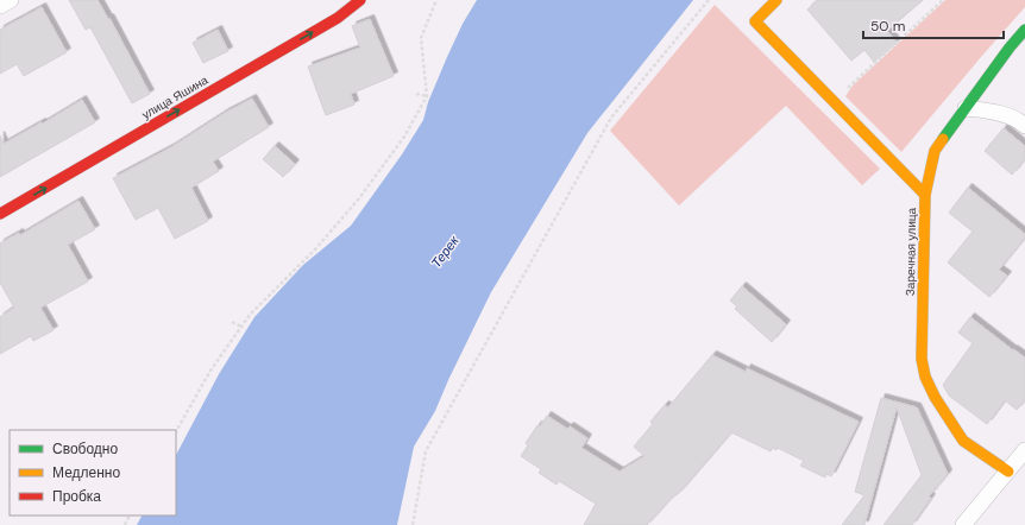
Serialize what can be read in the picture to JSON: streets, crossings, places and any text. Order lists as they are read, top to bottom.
{
  "streets": {
    "street": ["улица Яшина", "Заречная улица"]
  },
  "one_way": ["улица Яшина"],
  "water": ["Терек"],
  "legend": ["Свободно", "Медленно", "Пробка"],
  "scale_bar": "50 m"
}
